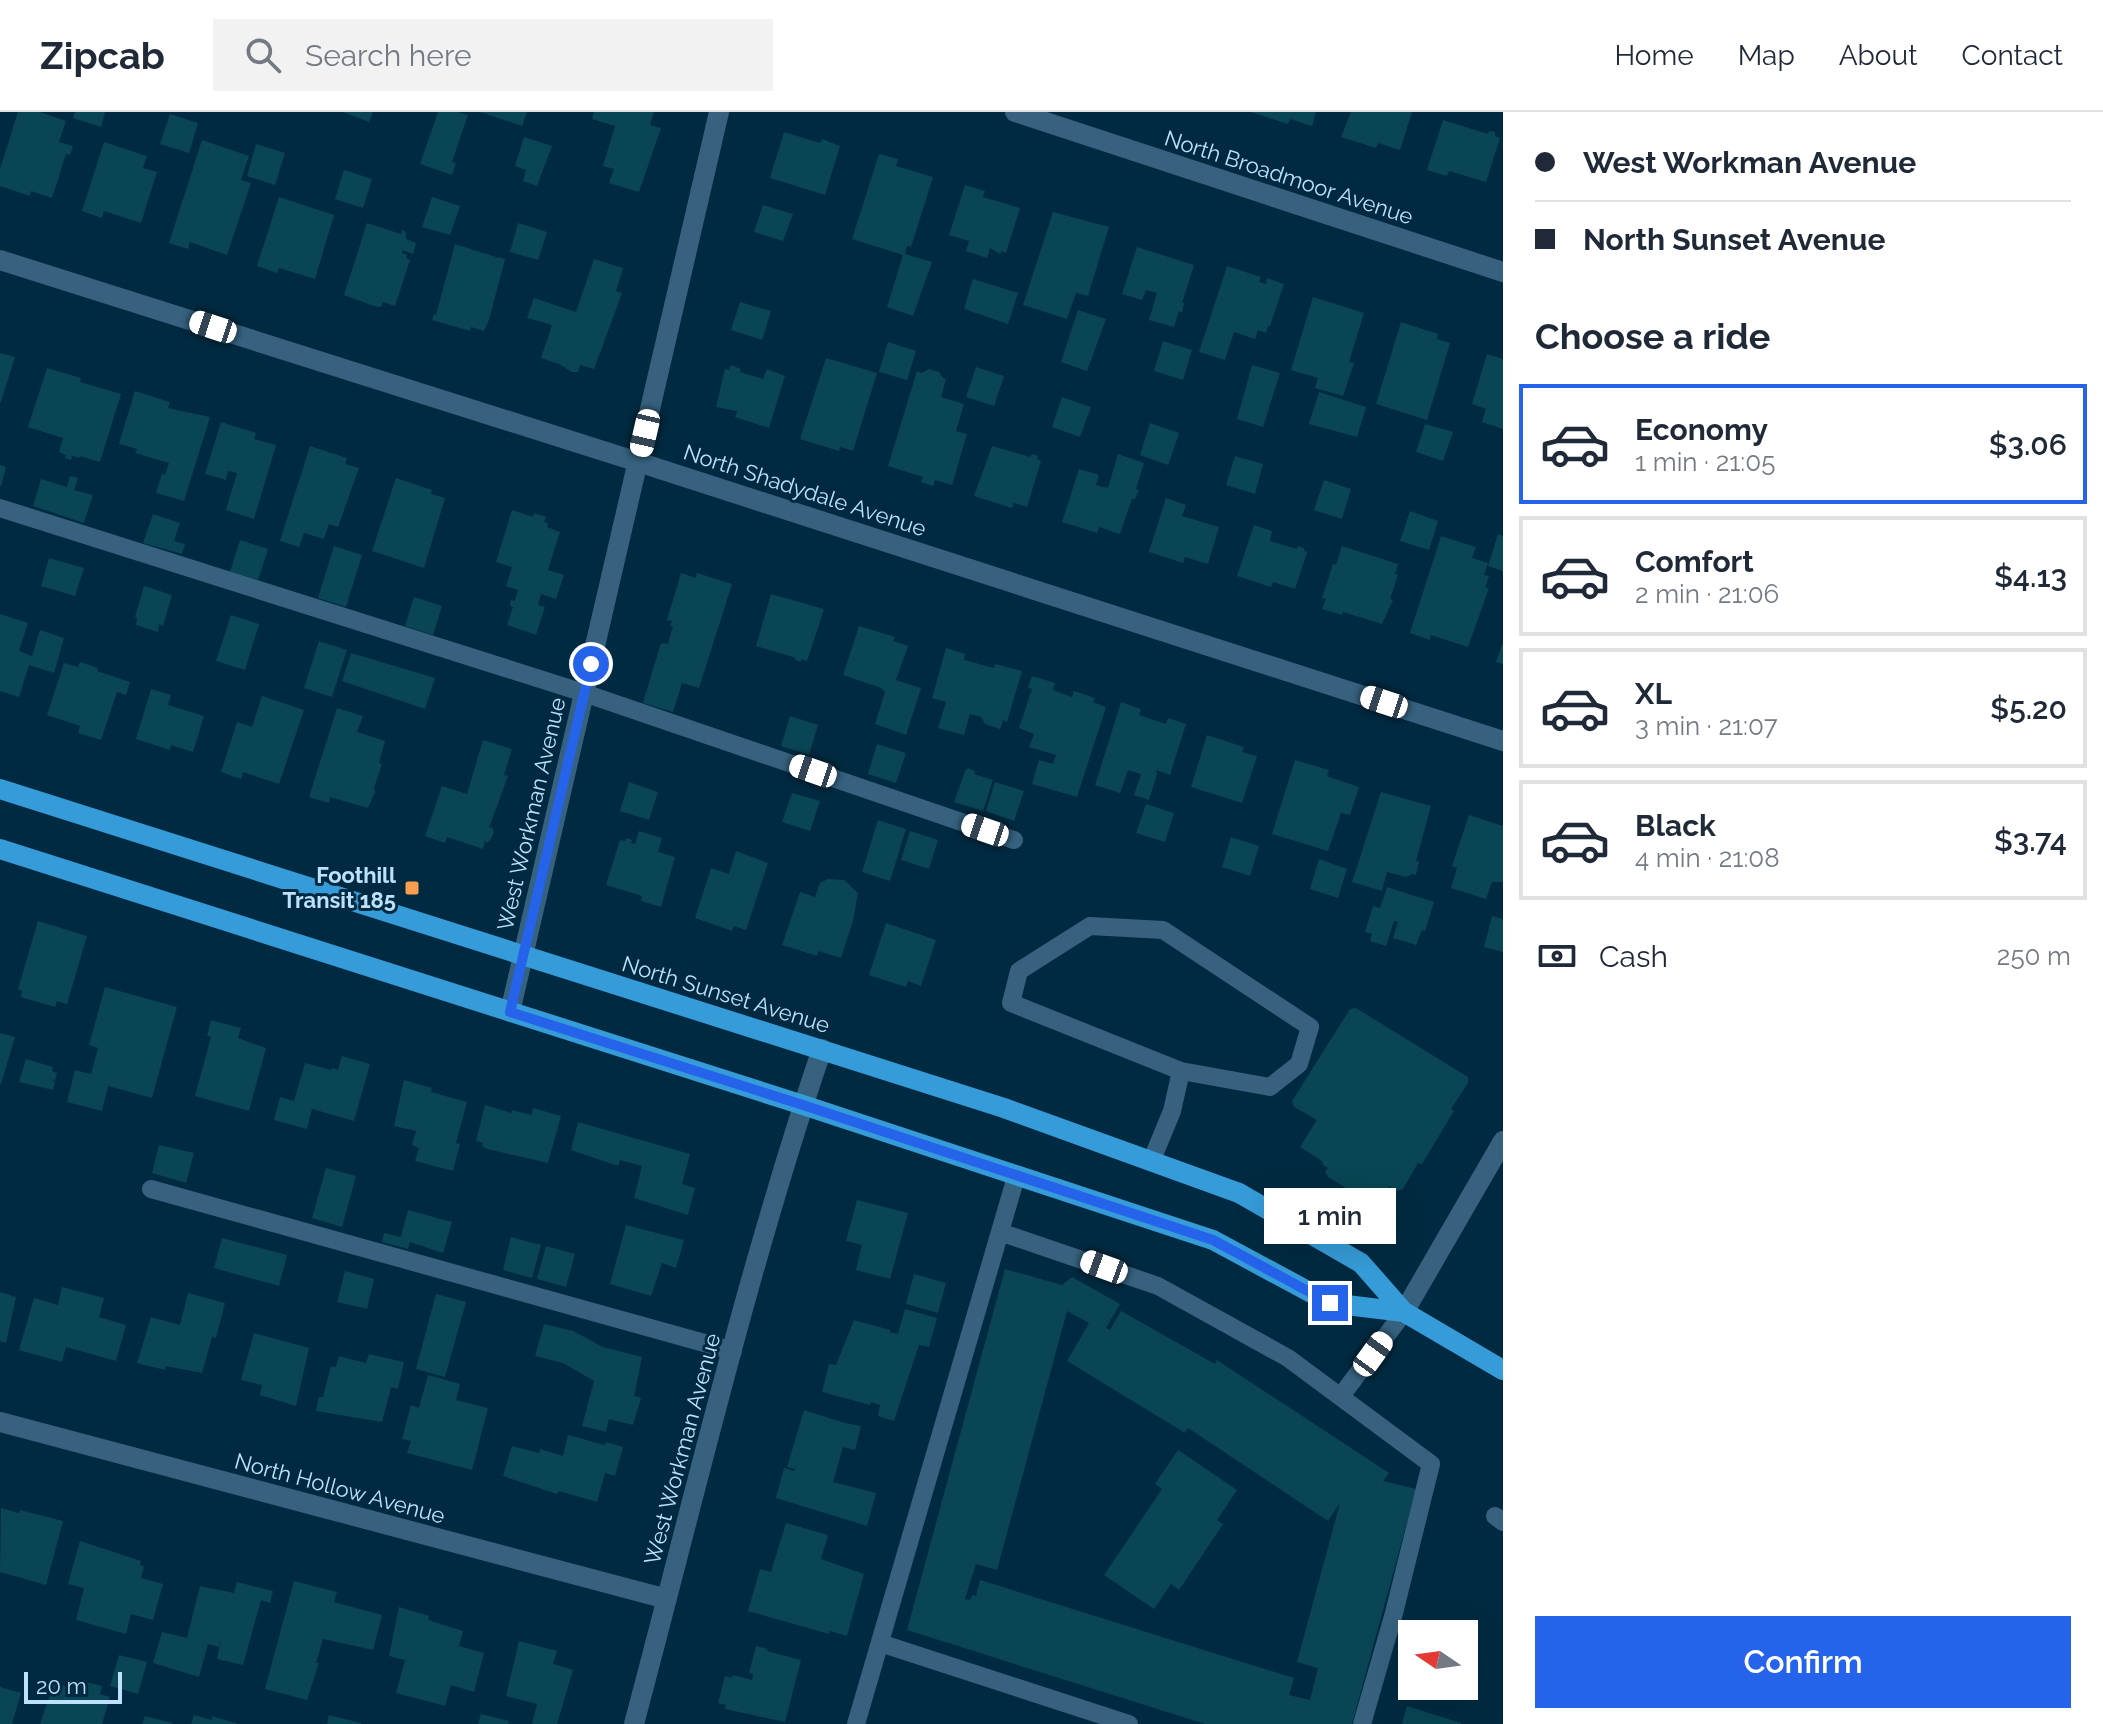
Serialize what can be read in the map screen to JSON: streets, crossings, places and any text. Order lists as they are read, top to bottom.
{
  "streets": {
    "main road": ["North Sunset Avenue"],
    "street": [
      "North Broadmoor Avenue",
      "North Shadydale Avenue",
      "West Workman Avenue",
      "North Hollow Avenue"
    ]
  },
  "crossings": [
    ["North Shadydale Avenue", "West Workman Avenue"],
    ["West Workman Avenue", "North Sunset Avenue"],
    ["West Workman Avenue", "North Hollow Avenue"]
  ],
  "places": {
    "transit": ["Foothill Transit 185"]
  },
  "scale_bar": "20 m",
  "north": "left",
  "page": {
    "header": "Zipcab",
    "search": "Search here",
    "nav": [
      "Home",
      "Map",
      "About",
      "Contact"
    ],
    "banner": ["West Workman Avenue", "North Sunset Avenue"],
    "heading": "Choose a ride",
    "list": [
      {
        "name": "Economy",
        "note": "1 min · 21:05",
        "value": "$3.06"
      },
      {
        "name": "Comfort",
        "note": "2 min · 21:06",
        "value": "$4.13"
      },
      {
        "name": "XL",
        "note": "3 min · 21:07",
        "value": "$5.20"
      },
      {
        "name": "Black",
        "note": "4 min · 21:08",
        "value": "$3.74"
      }
    ],
    "pay": ["Cash", "250 m"],
    "bubble": "1 min",
    "buttons": "Confirm",
    "scale": "20 m"
  }
}
